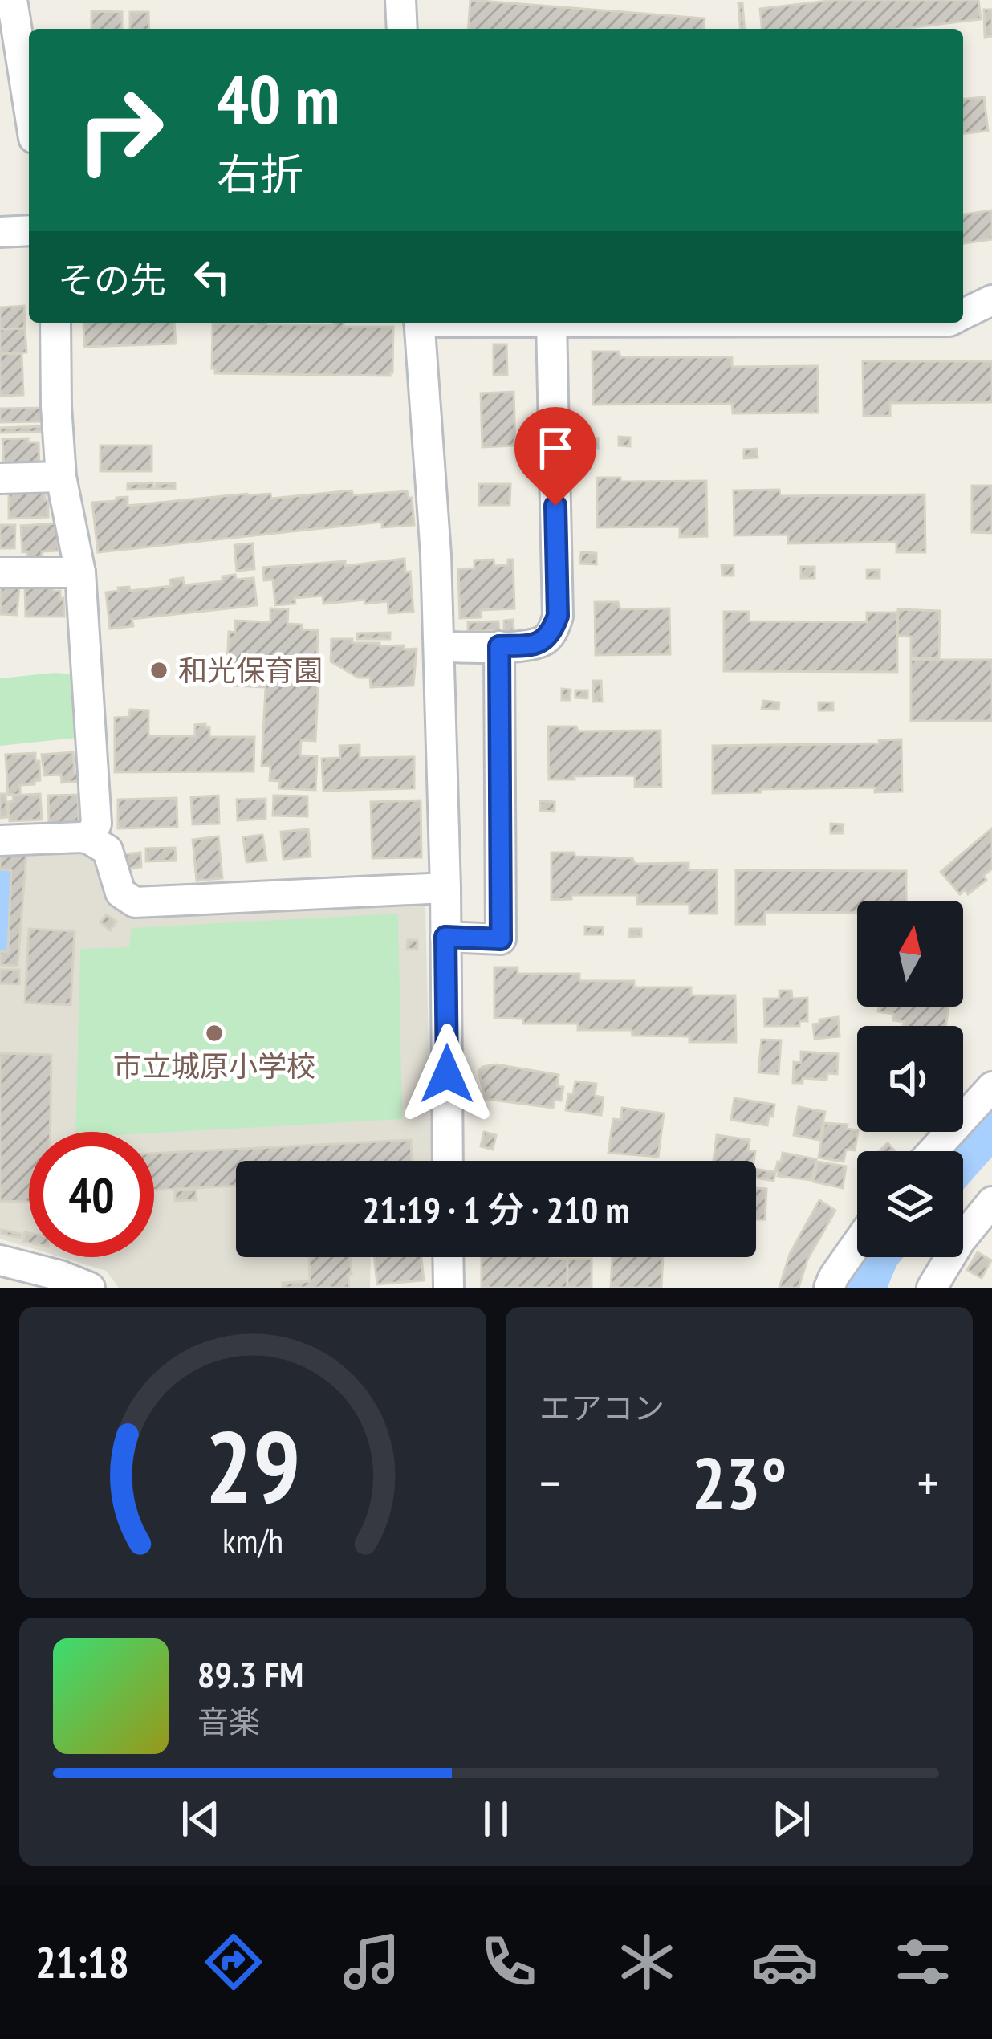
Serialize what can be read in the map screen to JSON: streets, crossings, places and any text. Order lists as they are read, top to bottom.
{
  "places": ["和光保育園", "市立城原小学校"],
  "north": "top",
  "page": {
    "turn": ["40 m", "右折"],
    "then": "その先",
    "limit": "40",
    "trip": "21:19 · 1 分 · 210 m",
    "tile": "エアコン",
    "heat": ["−", "23°", "+"],
    "song": ["89.3 FM", "音楽"],
    "tabs": "21:18",
    "gauge": ["29", "km/h"]
  }
}
